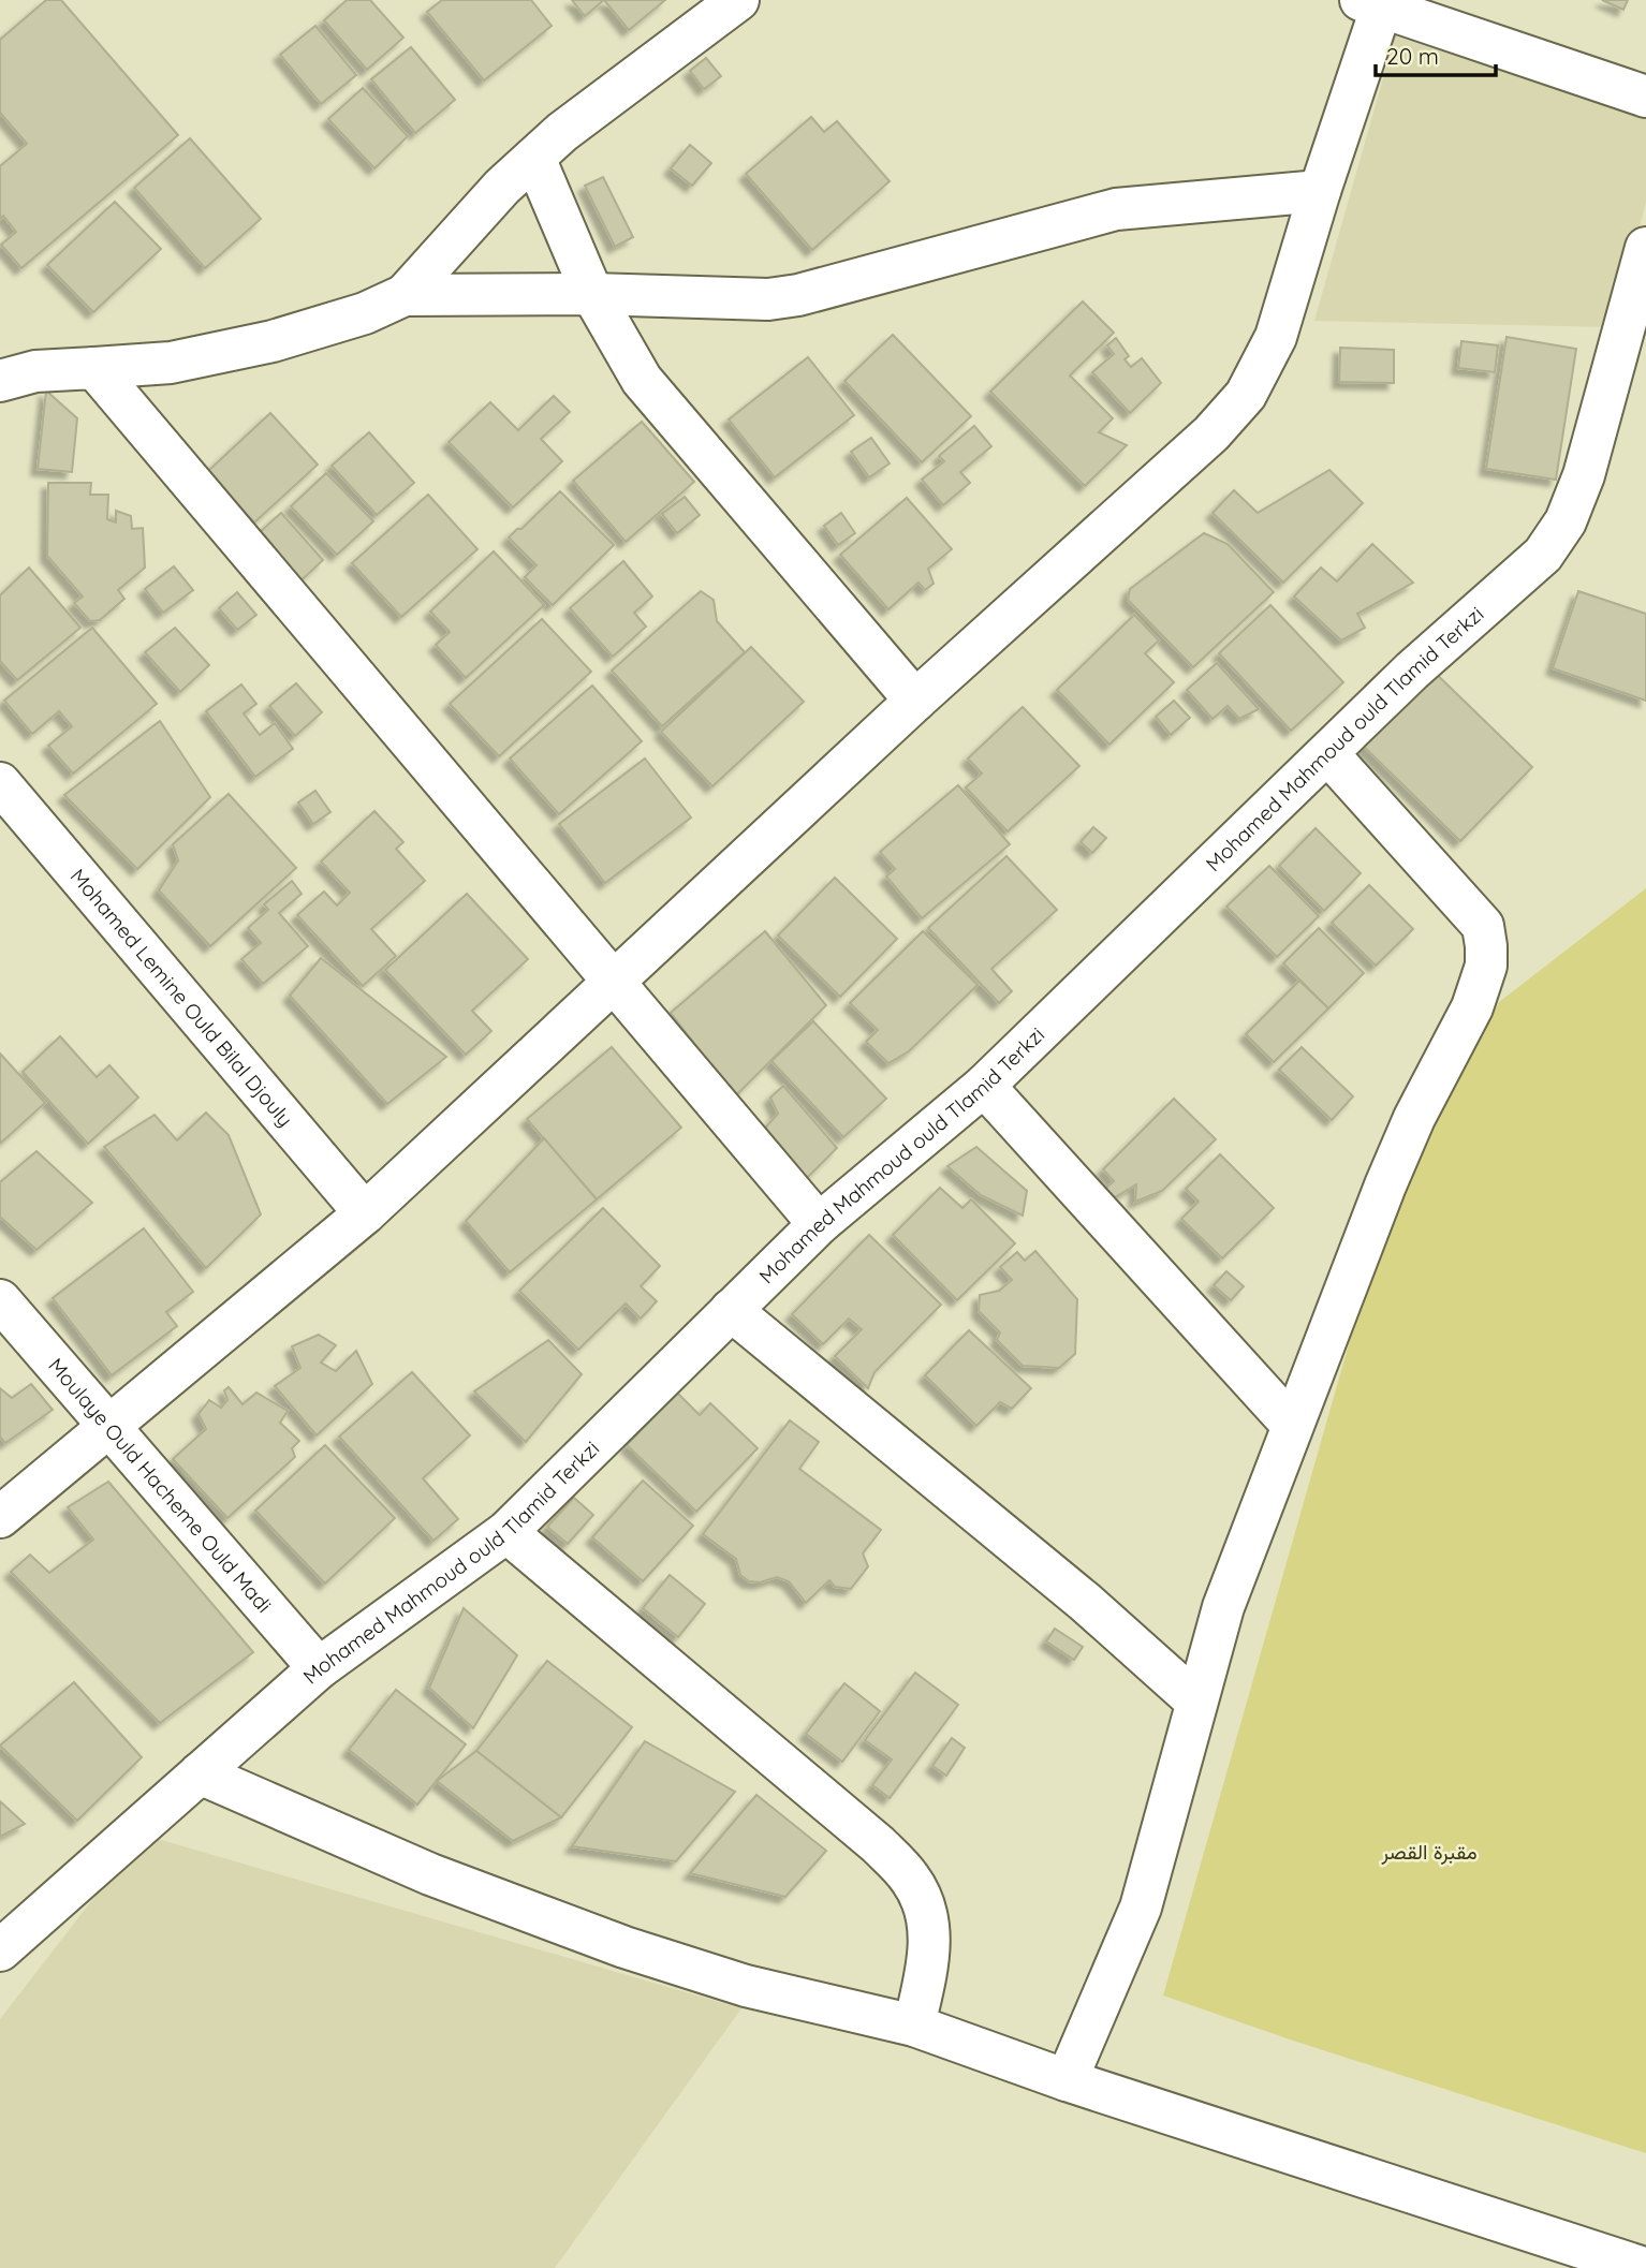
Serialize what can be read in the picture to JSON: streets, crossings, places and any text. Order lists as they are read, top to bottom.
{
  "streets": {
    "street": ["Mohamed Mahmoud ould Tlamid Terkzi", "Mohamed Lemine Ould Bilal Djouly", "Moulaye Ould Hacheme Ould Madi"]
  },
  "crossings": [
    ["Mohamed Mahmoud ould Tlamid Terkzi", "Moulaye Ould Hacheme Ould Madi"]
  ],
  "parks": ["مقبرة القصر"],
  "scale_bar": "20 m"
}
